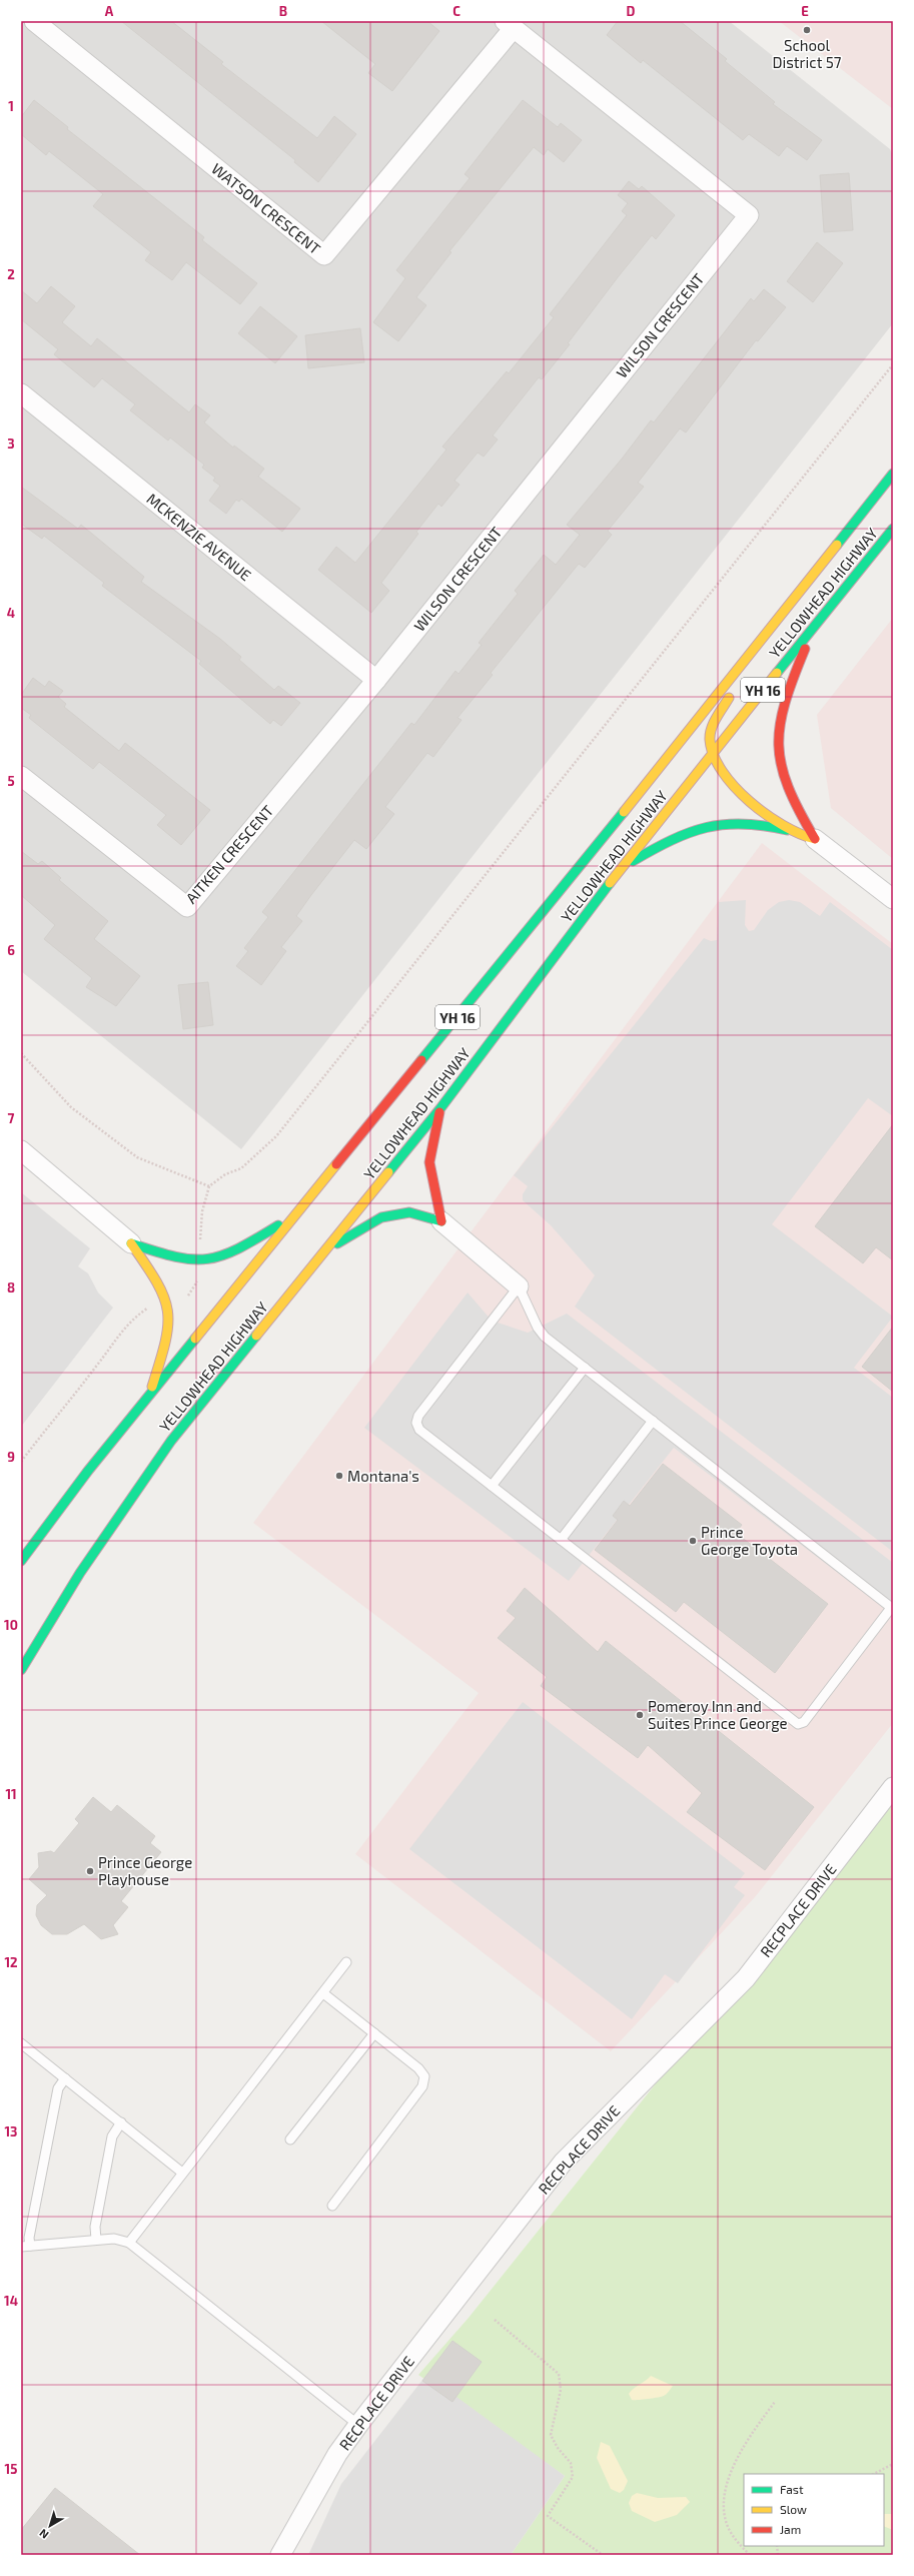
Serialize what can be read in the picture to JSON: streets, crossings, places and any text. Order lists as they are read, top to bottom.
{
  "streets": {
    "highway": ["YELLOWHEAD HIGHWAY", "YH 16"],
    "street": [
      "WATSON CRESCENT",
      "WILSON CRESCENT",
      "MCKENZIE AVENUE",
      "AITKEN CRESCENT",
      "RECPLACE DRIVE"
    ]
  },
  "crossings": [
    ["WATSON CRESCENT", "WILSON CRESCENT"],
    ["WILSON CRESCENT", "MCKENZIE AVENUE"],
    ["WILSON CRESCENT", "AITKEN CRESCENT"],
    ["MCKENZIE AVENUE", "AITKEN CRESCENT"]
  ],
  "places": [
    "School District 57",
    "Montana's",
    "Prince George Toyota",
    "Pomeroy Inn and Suites Prince George",
    "Prince George Playhouse"
  ],
  "legend": ["Fast", "Slow", "Jam"],
  "north": "bottom left",
  "grid": {
    "columns": [
      "A",
      "B",
      "C",
      "D",
      "E"
    ],
    "rows": [
      "1",
      "2",
      "3",
      "4",
      "5",
      "6",
      "7",
      "8",
      "9",
      "10",
      "11",
      "12",
      "13",
      "14",
      "15"
    ]
  }
}
